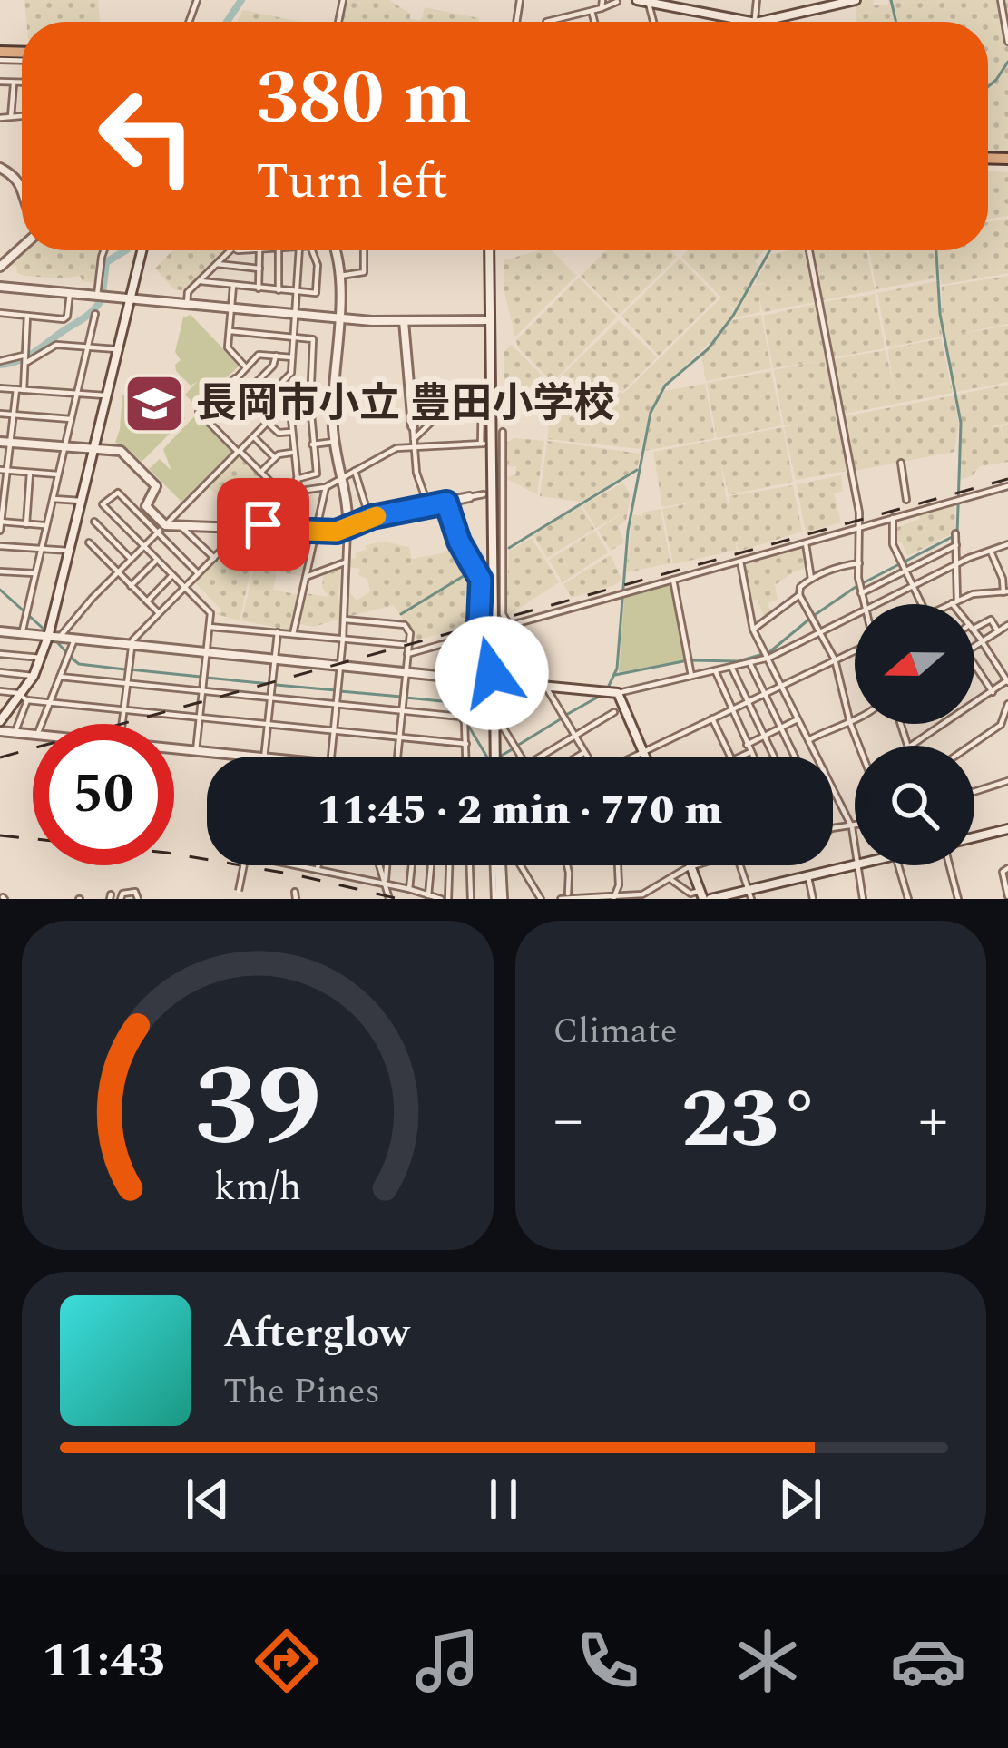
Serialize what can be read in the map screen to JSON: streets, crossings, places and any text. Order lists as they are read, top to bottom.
{
  "places": {
    "school or university": ["長岡市小立 豊田小学校"]
  },
  "north": "left",
  "page": {
    "turn": ["380 m", "Turn left"],
    "limit": "50",
    "trip": "11:45 · 2 min · 770 m",
    "tile": "Climate",
    "heat": ["−", "23°", "+"],
    "song": ["Afterglow", "The Pines"],
    "tabs": "11:43",
    "gauge": ["39", "km/h"]
  }
}
